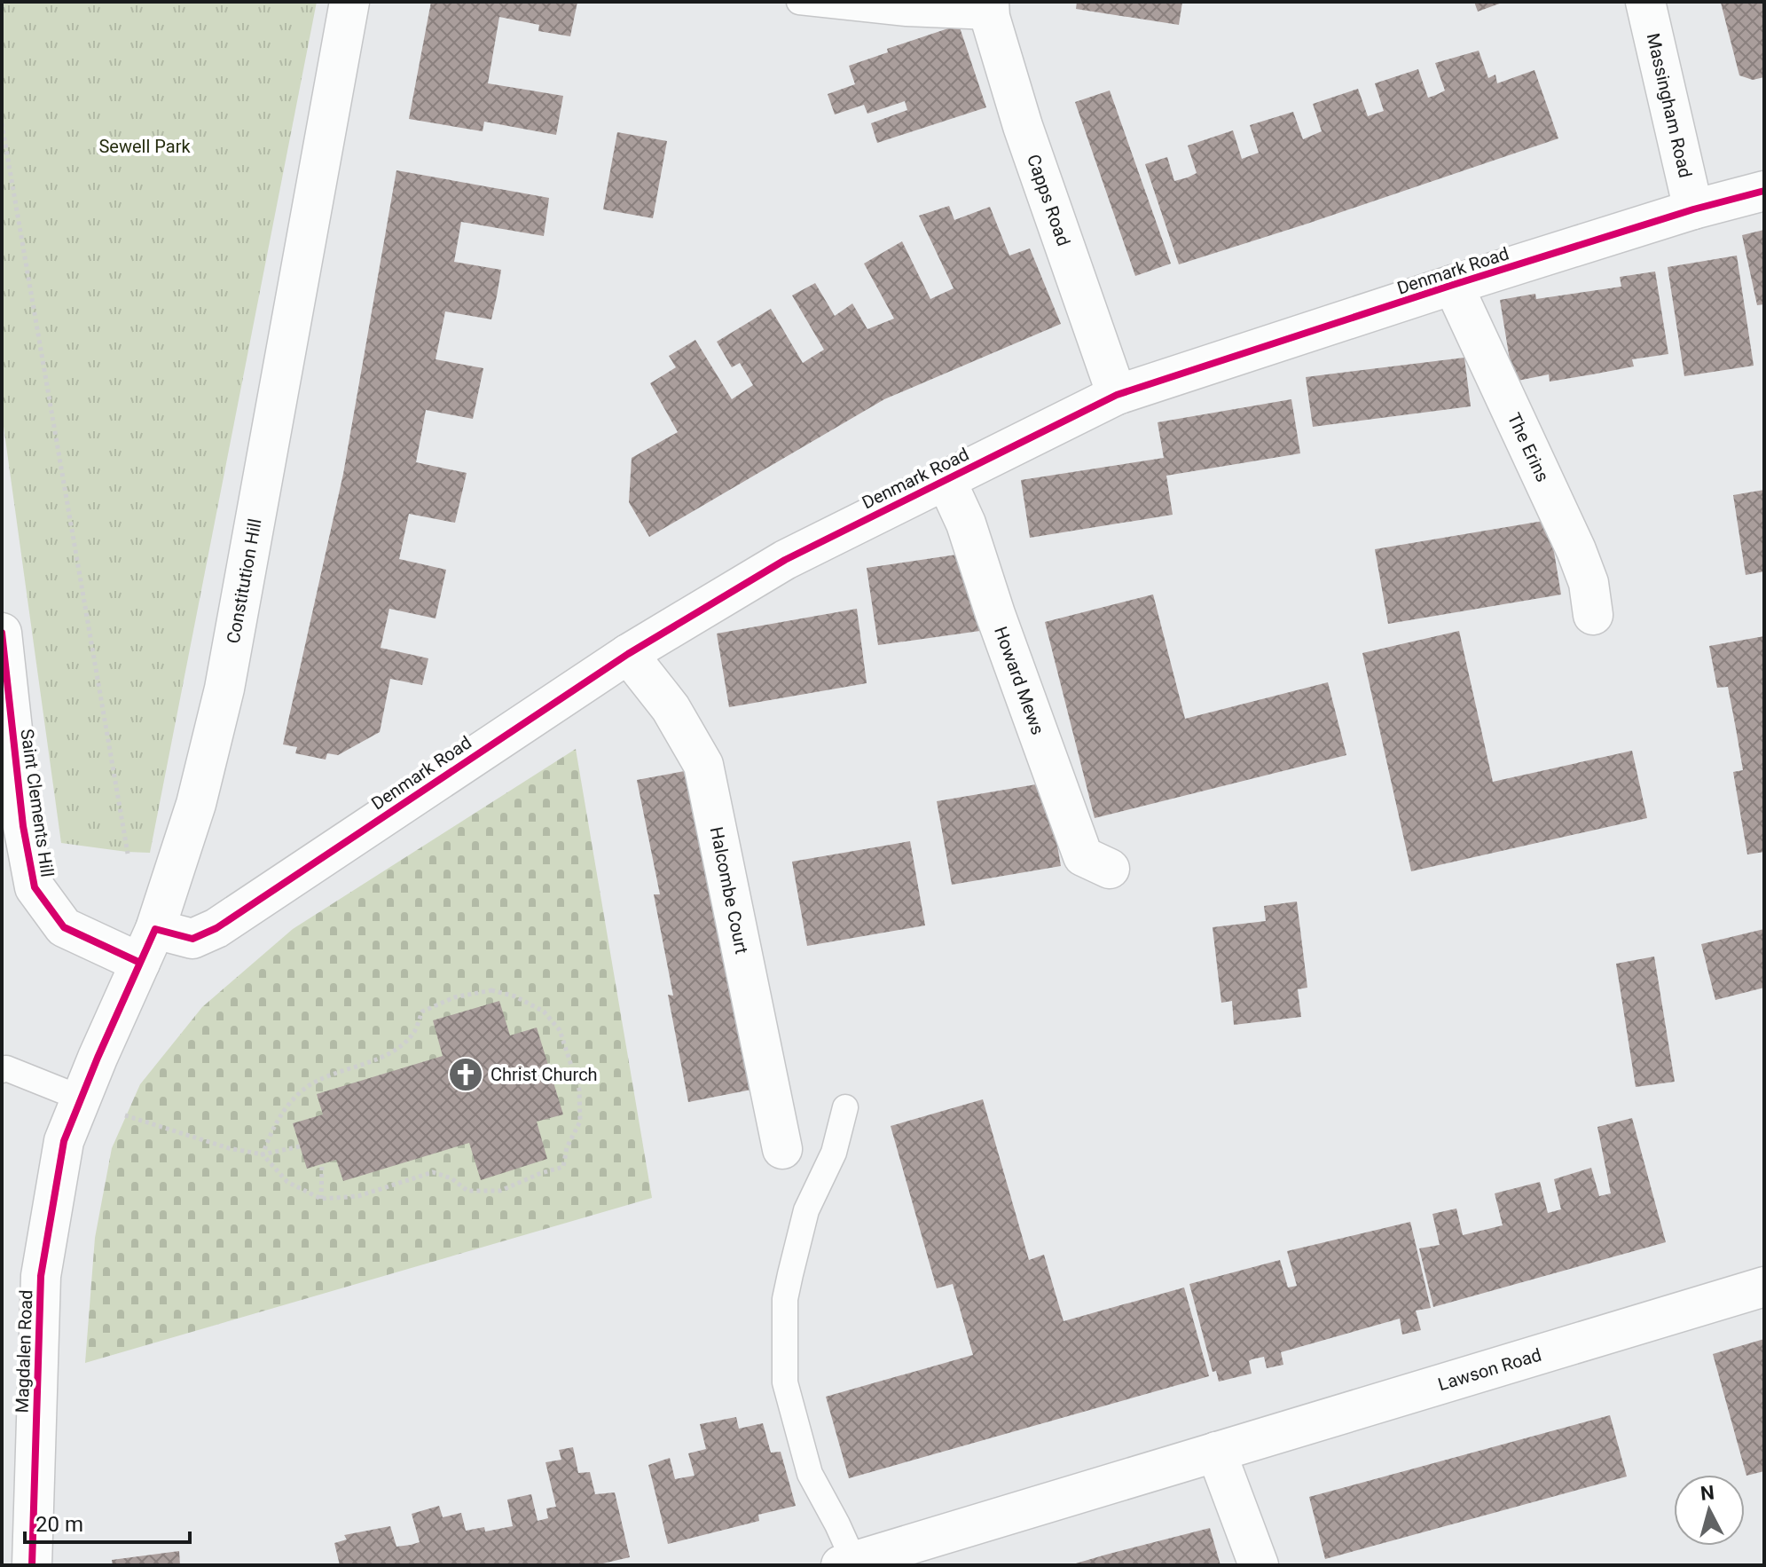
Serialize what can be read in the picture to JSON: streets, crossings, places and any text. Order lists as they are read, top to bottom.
{
  "streets": {
    "street": [
      "Massingham Road",
      "Capps Road",
      "Denmark Road",
      "The Erins",
      "Constitution Hill",
      "Howard Mews",
      "Saint Clements Hill",
      "Halcombe Court",
      "Magdalen Road",
      "Lawson Road"
    ]
  },
  "crossings": [
    ["Massingham Road", "Denmark Road"],
    ["Capps Road", "Denmark Road"],
    ["Denmark Road", "The Erins"],
    ["Denmark Road", "Constitution Hill"],
    ["Denmark Road", "Howard Mews"],
    ["Denmark Road", "Saint Clements Hill"],
    ["Denmark Road", "Halcombe Court"],
    ["Constitution Hill", "Saint Clements Hill"],
    ["Constitution Hill", "Magdalen Road"]
  ],
  "parks": ["Sewell Park"],
  "places": {
    "church": ["Christ Church"]
  },
  "scale_bar": "20 m",
  "north": "top"
}
